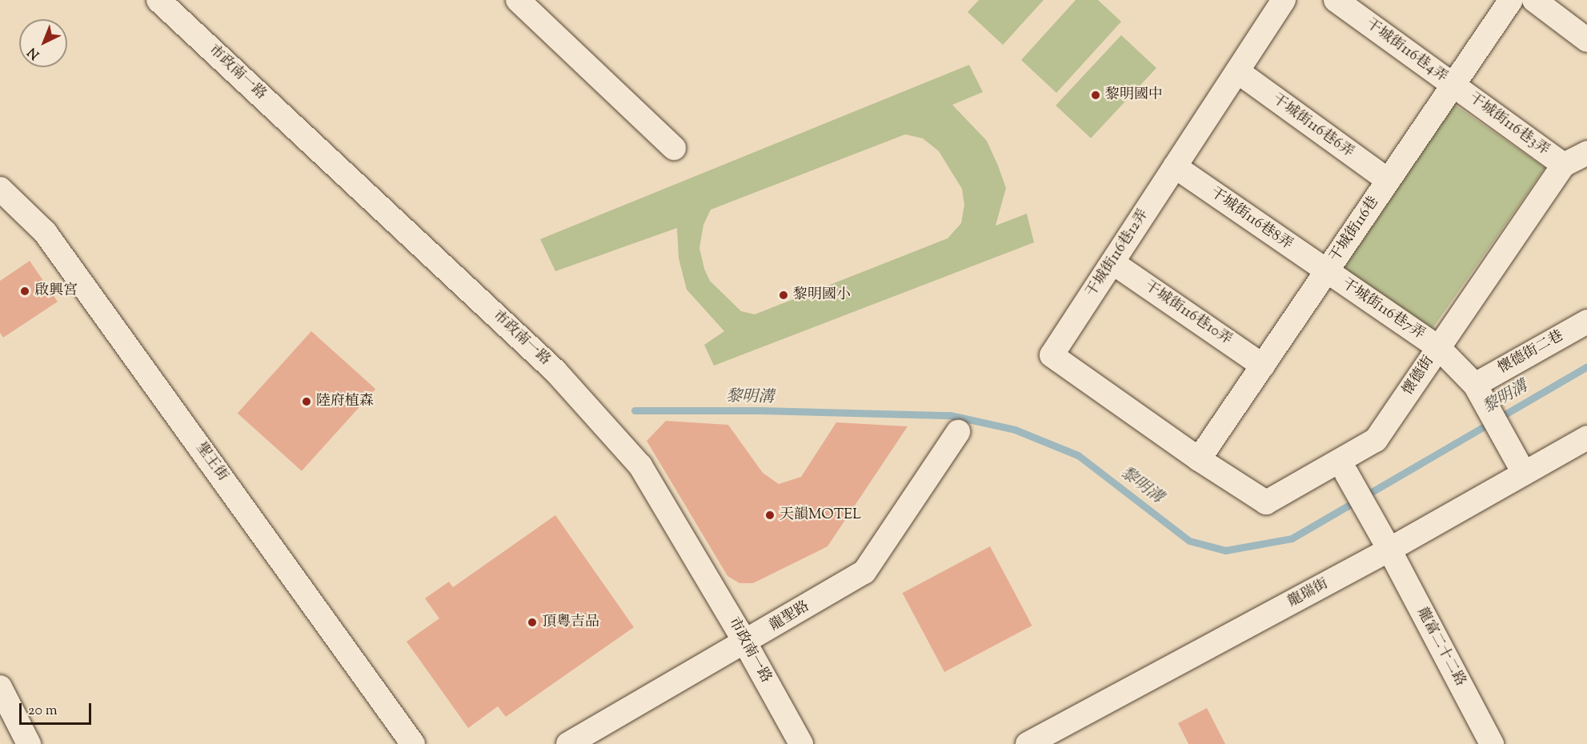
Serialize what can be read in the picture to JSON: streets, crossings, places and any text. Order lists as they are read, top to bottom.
{
  "streets": {
    "street": [
      "干城街116巷4弄",
      "市政南一路",
      "干城街116巷3弄",
      "干城街116巷6弄",
      "干城街116巷8弄",
      "干城街116巷",
      "干城街116巷12弄",
      "干城街116巷7弄",
      "干城街116巷10弄",
      "懷德街二巷",
      "懷德街",
      "聖王街",
      "龍瑞街",
      "龍聖路",
      "龍富二十二路"
    ]
  },
  "crossings": [
    ["干城街116巷4弄", "干城街116巷3弄"],
    ["干城街116巷4弄", "干城街116巷"],
    ["市政南一路", "龍聖路"],
    ["干城街116巷3弄", "干城街116巷"],
    ["干城街116巷3弄", "懷德街"],
    ["干城街116巷6弄", "干城街116巷"],
    ["干城街116巷6弄", "干城街116巷12弄"],
    ["干城街116巷8弄", "干城街116巷"],
    ["干城街116巷8弄", "干城街116巷12弄"],
    ["干城街116巷8弄", "干城街116巷7弄"],
    ["干城街116巷", "干城街116巷12弄"],
    ["干城街116巷", "干城街116巷7弄"],
    ["干城街116巷", "干城街116巷10弄"],
    ["干城街116巷", "懷德街"],
    ["干城街116巷12弄", "干城街116巷10弄"],
    ["干城街116巷12弄", "懷德街"],
    ["干城街116巷7弄", "懷德街二巷"],
    ["干城街116巷7弄", "懷德街"],
    ["干城街116巷7弄", "龍瑞街"],
    ["龍瑞街", "龍富二十二路"]
  ],
  "water": ["黎明溝"],
  "places": [
    "黎明國中",
    "啟興宮",
    "黎明國小",
    "陸府植森",
    "天韻MOTEL",
    "頂粵吉品"
  ],
  "scale_bar": "20 m",
  "north": "bottom left"
}
